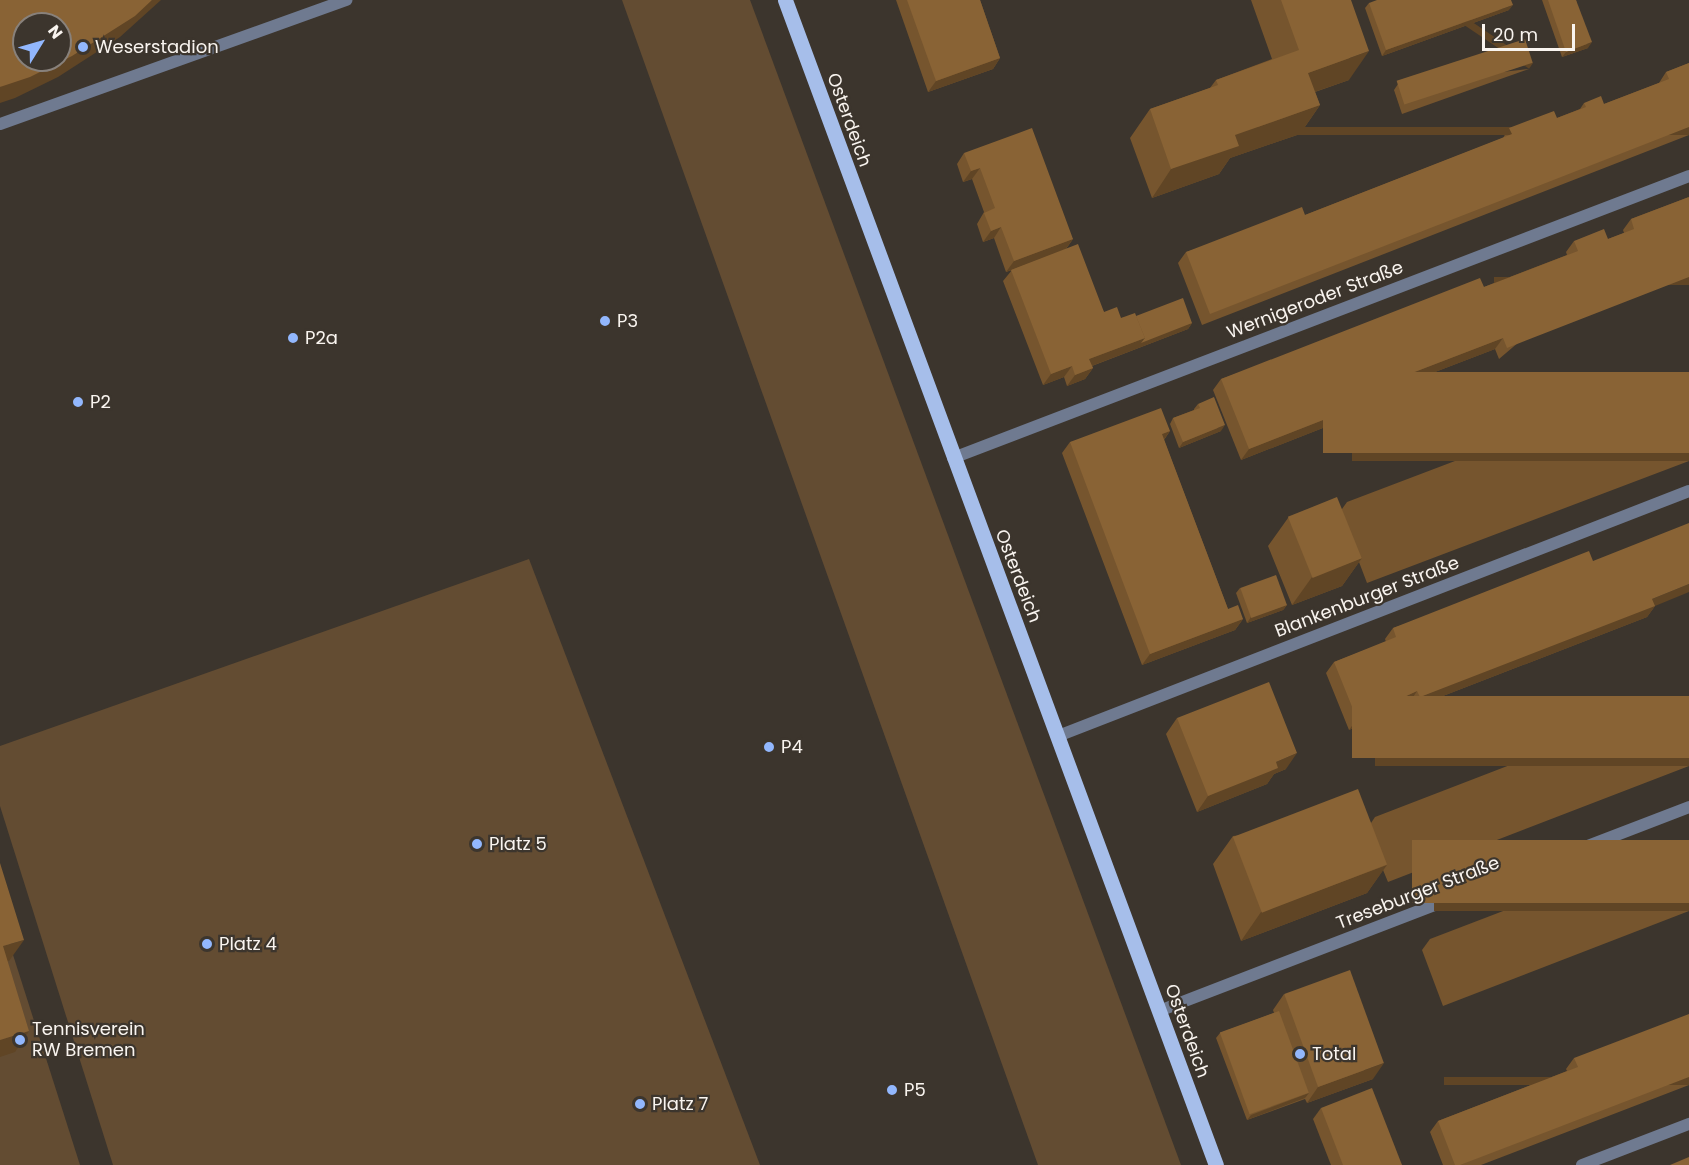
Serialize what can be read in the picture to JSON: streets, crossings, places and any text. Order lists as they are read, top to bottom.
{
  "streets": {
    "main road": ["Osterdeich"],
    "street": ["Wernigeroder Straße", "Blankenburger Straße", "Treseburger Straße"]
  },
  "crossings": [
    ["Osterdeich", "Wernigeroder Straße"],
    ["Osterdeich", "Blankenburger Straße"],
    ["Osterdeich", "Treseburger Straße"]
  ],
  "places": [
    "Weserstadion",
    "P3",
    "P2a",
    "P2",
    "P4",
    "Platz 5",
    "Platz 4",
    "Tennisverein RW Bremen",
    "Total",
    "P5",
    "Platz 7"
  ],
  "scale_bar": "20 m",
  "north": "top right"
}
